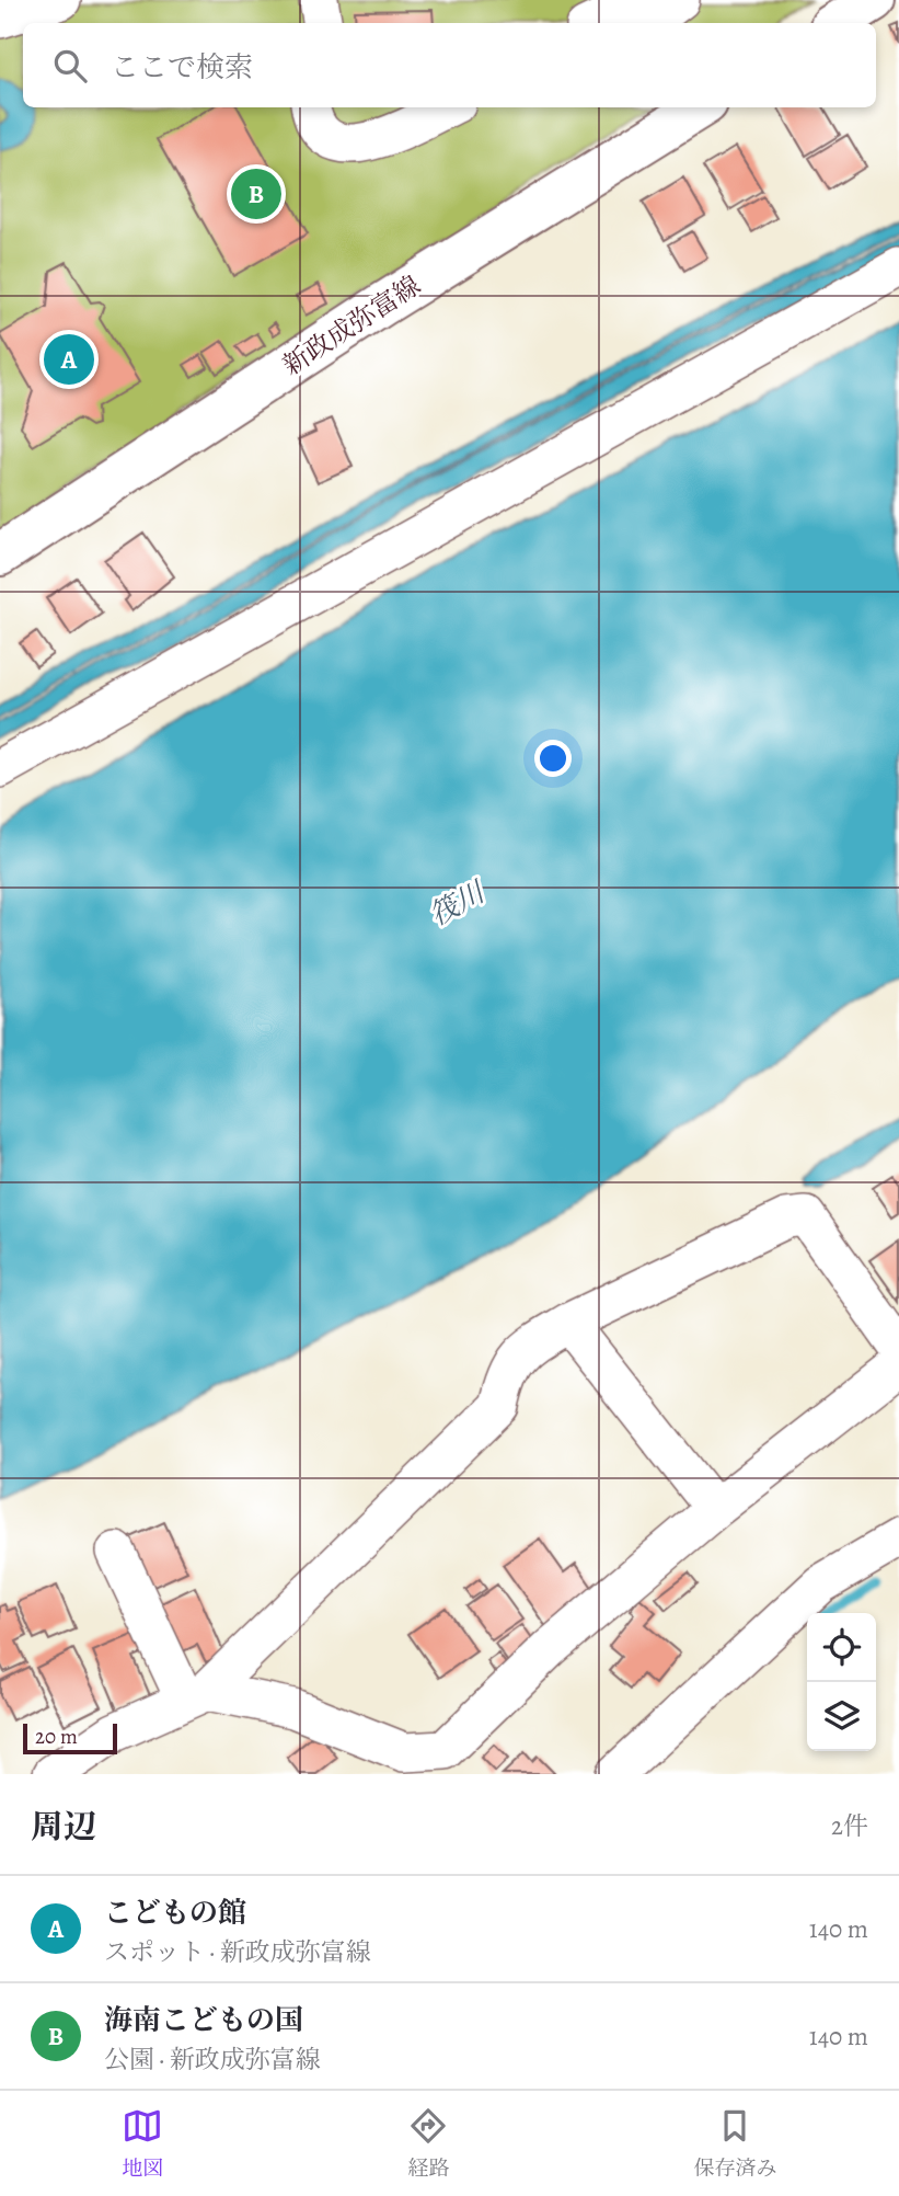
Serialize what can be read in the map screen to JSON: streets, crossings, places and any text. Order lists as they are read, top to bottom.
{
  "streets": {
    "main road": ["新政成弥富線"]
  },
  "water": ["筏川"],
  "scale_bar": "20 m",
  "page": {
    "search": "ここで検索",
    "pins": ["B", "A"],
    "scale": "20 m",
    "heading": ["周辺", "2件"],
    "list": [
      {
        "mark": "A",
        "name": "こどもの館",
        "note": "スポット · 新政成弥富線",
        "value": "140 m"
      },
      {
        "mark": "B",
        "name": "海南こどもの国",
        "note": "公園 · 新政成弥富線",
        "value": "140 m"
      }
    ],
    "nav": ["地図", "経路", "保存済み"]
  }
}
